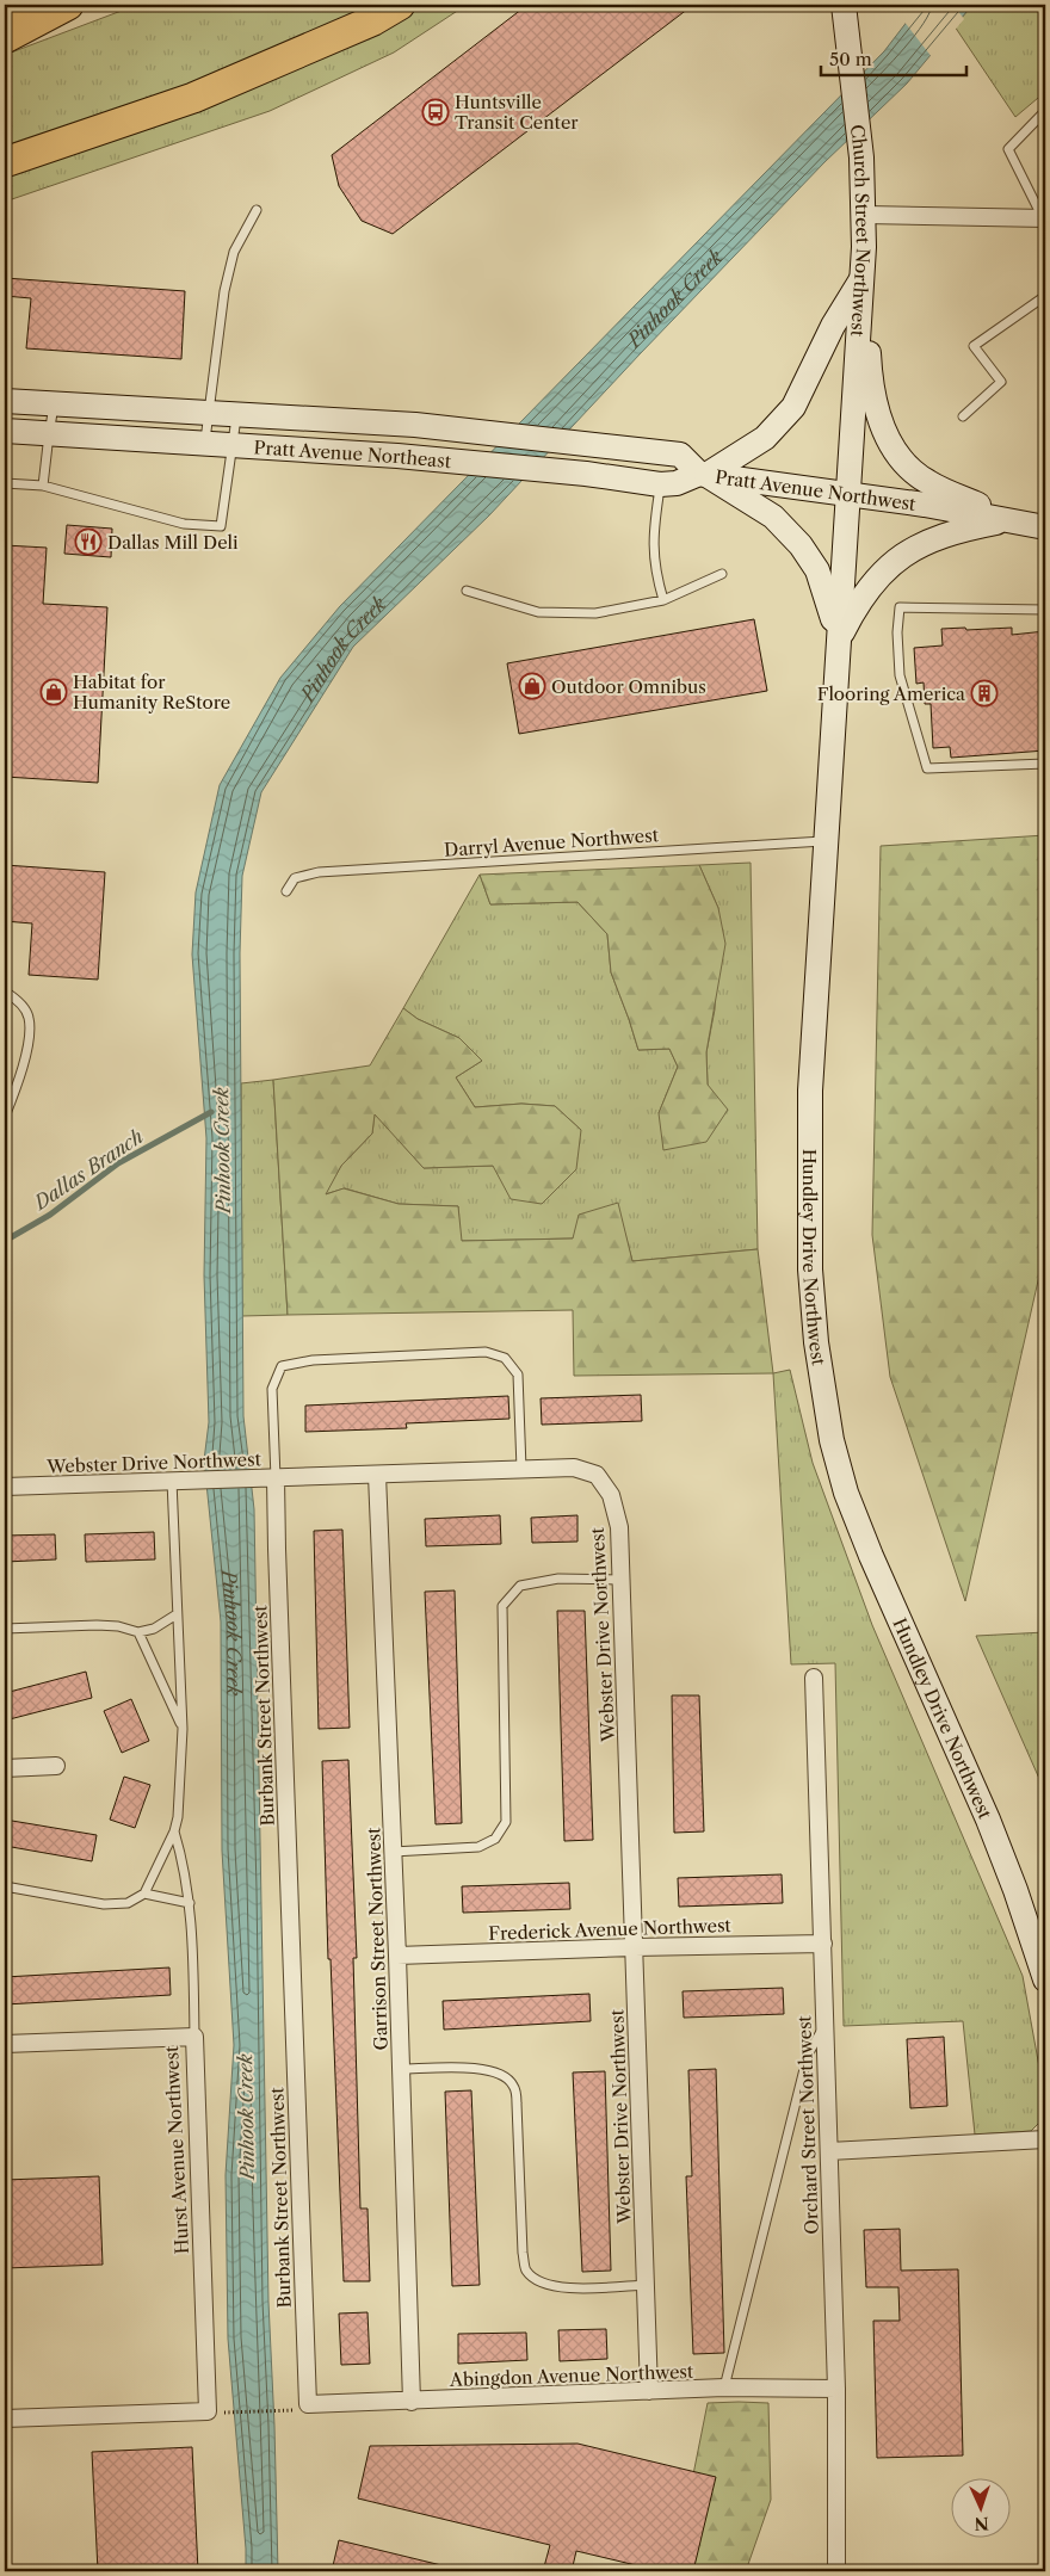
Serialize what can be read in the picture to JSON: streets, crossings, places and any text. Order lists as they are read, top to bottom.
{
  "streets": {
    "main road": [
      "Church Street Northwest",
      "Pratt Avenue Northeast",
      "Pratt Avenue Northwest",
      "Hundley Drive Northwest"
    ],
    "street": [
      "Webster Drive Northwest",
      "Burbank Street Northwest",
      "Frederick Avenue Northwest",
      "Garrison Street Northwest",
      "Orchard Street Northwest",
      "Hurst Avenue Northwest",
      "Abingdon Avenue Northwest"
    ],
    "lane": ["Darryl Avenue Northwest"]
  },
  "crossings": [
    ["Church Street Northwest", "Pratt Avenue Northwest"],
    ["Church Street Northwest", "Hundley Drive Northwest"],
    ["Pratt Avenue Northeast", "Pratt Avenue Northwest"],
    ["Pratt Avenue Northwest", "Hundley Drive Northwest"],
    ["Darryl Avenue Northwest", "Hundley Drive Northwest"],
    ["Webster Drive Northwest", "Burbank Street Northwest"],
    ["Webster Drive Northwest", "Frederick Avenue Northwest"],
    ["Webster Drive Northwest", "Garrison Street Northwest"],
    ["Webster Drive Northwest", "Abingdon Avenue Northwest"],
    ["Burbank Street Northwest", "Abingdon Avenue Northwest"],
    ["Frederick Avenue Northwest", "Garrison Street Northwest"],
    ["Frederick Avenue Northwest", "Orchard Street Northwest"],
    ["Garrison Street Northwest", "Abingdon Avenue Northwest"],
    ["Orchard Street Northwest", "Abingdon Avenue Northwest"]
  ],
  "water": ["Pinhook Creek", "Dallas Branch"],
  "places": {
    "bus stop": ["Huntsville Transit Center"],
    "restaurant": ["Dallas Mill Deli"],
    "shop": ["Outdoor Omnibus", "Habitat for Humanity ReStore"],
    "building": ["Flooring America"]
  },
  "scale_bar": "50 m",
  "north": "bottom"
}
